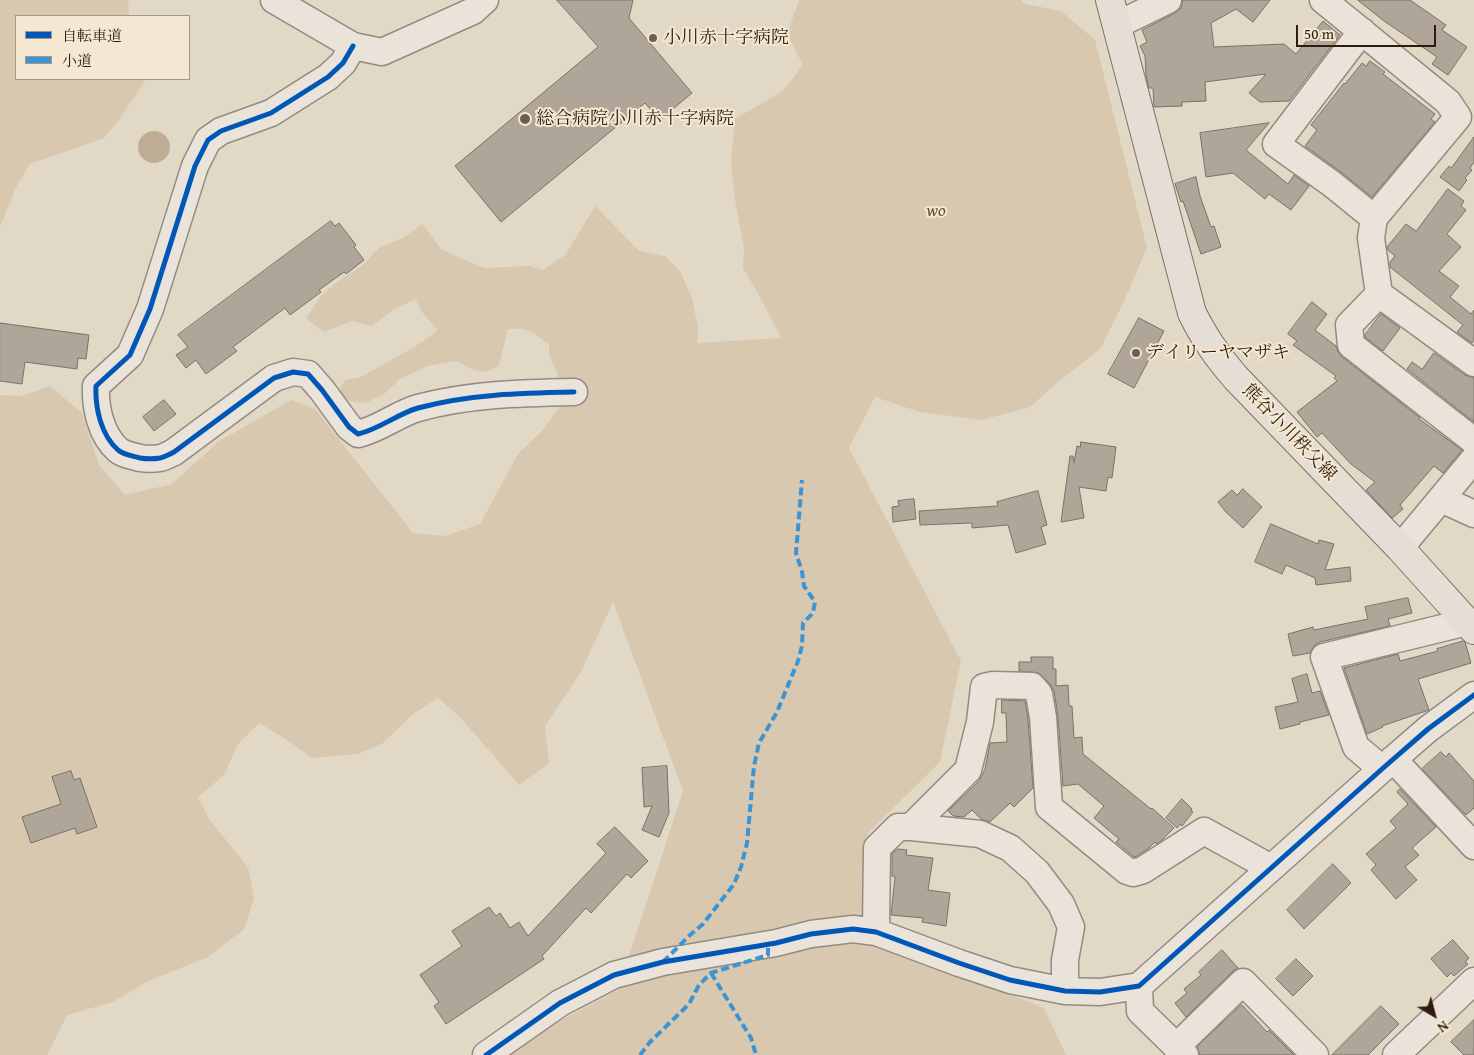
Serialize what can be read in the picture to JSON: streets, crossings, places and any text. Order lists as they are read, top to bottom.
{
  "streets": {
    "main road": ["熊谷小川秩父線"]
  },
  "parks": ["wo"],
  "places": ["小川赤十字病院", "総合病院小川赤十字病院", "デイリーヤマザキ"],
  "legend": ["自転車道", "小道"],
  "scale_bar": "50 m",
  "north": "bottom right"
}
